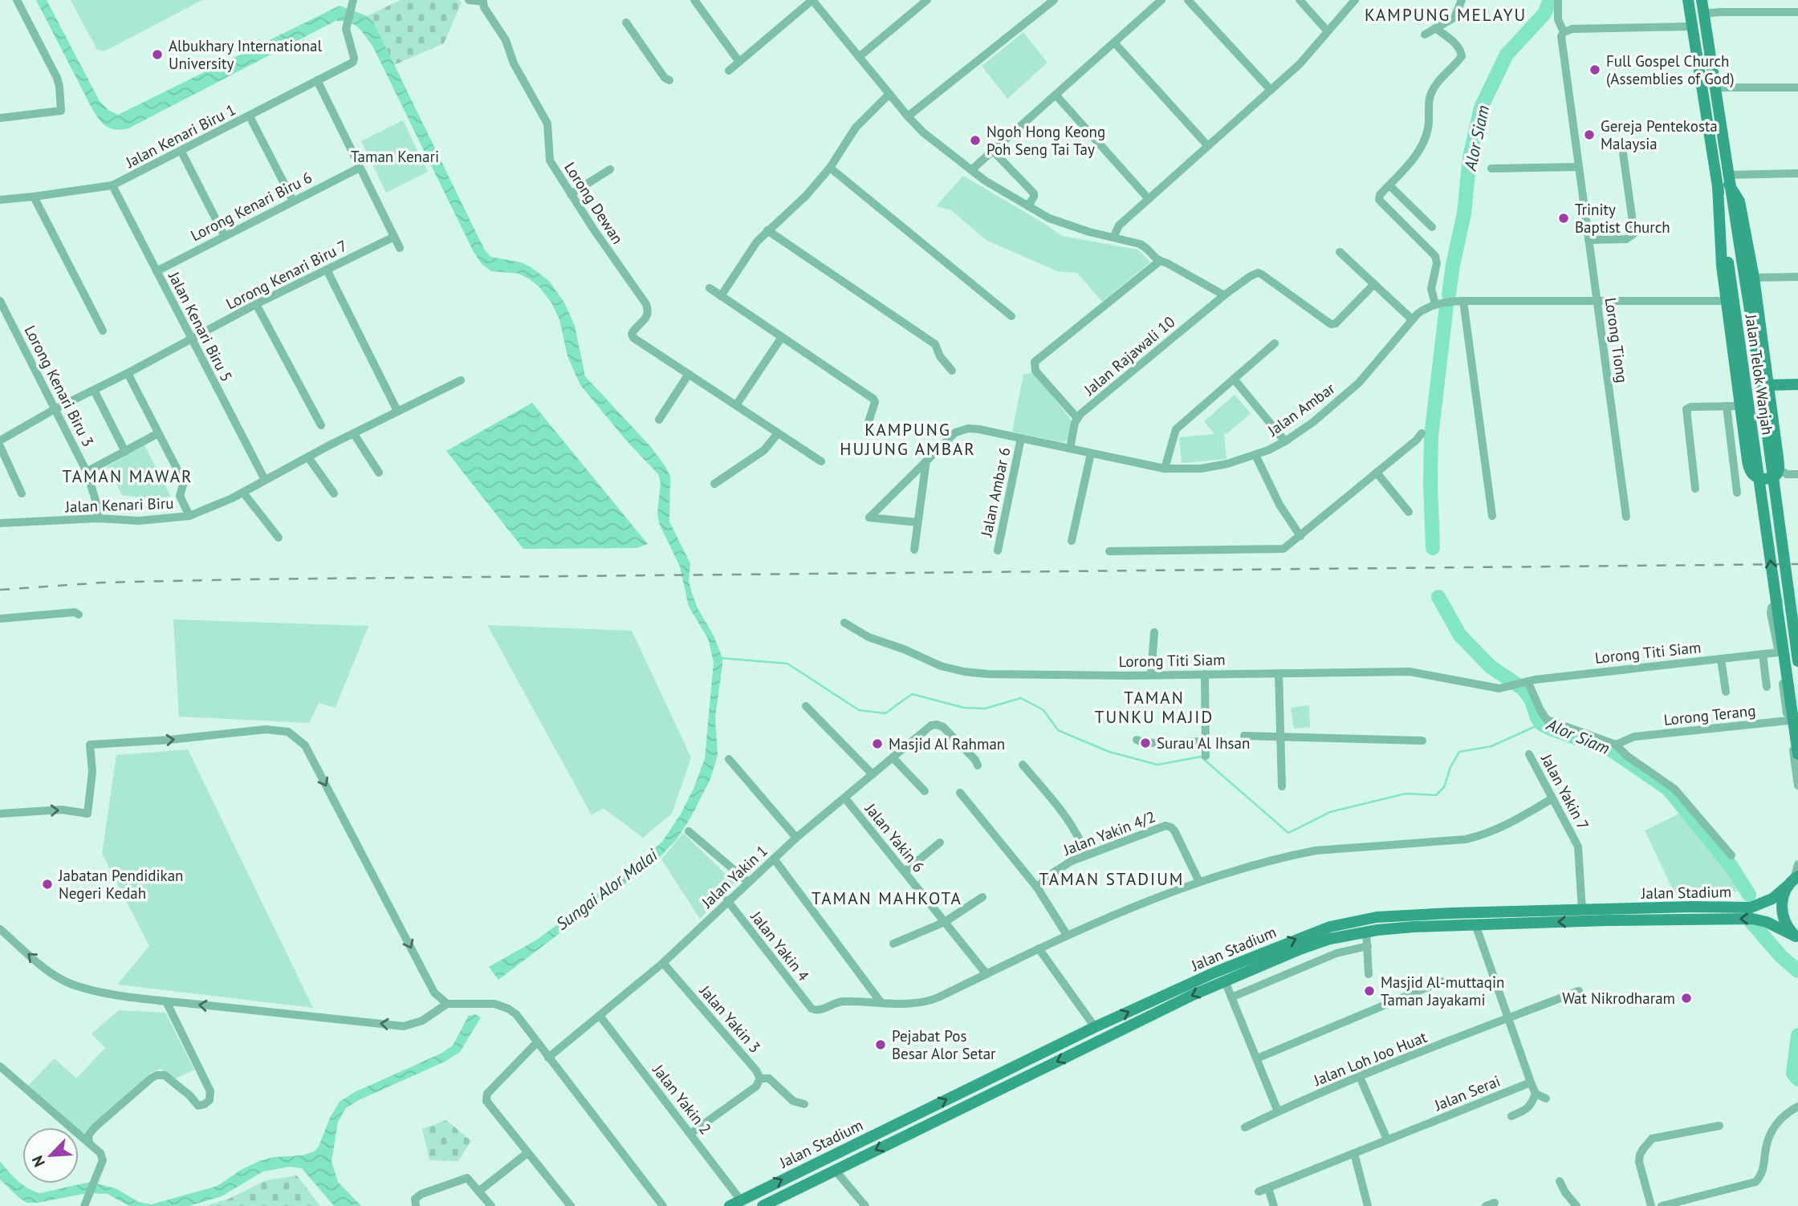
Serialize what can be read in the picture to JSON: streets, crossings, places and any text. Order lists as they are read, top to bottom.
{
  "streets": {
    "main road": ["Jalan Telok Wanjah", "Jalan Stadium"],
    "street": [
      "Jalan Kenari Biru 1",
      "Lorong Dewan",
      "Lorong Kenari Biru 6",
      "Lorong Kenari Biru 7",
      "Jalan Kenari Biru 5",
      "Lorong Tiong",
      "Jalan Rajawali 10",
      "Lorong Kenari Biru 3",
      "Jalan Ambar",
      "Jalan Ambar 6",
      "Jalan Kenari Biru",
      "Lorong Titi Siam",
      "Lorong Terang",
      "Jalan Yakin 7",
      "Jalan Yakin 4/2",
      "Jalan Yakin 6",
      "Jalan Yakin 1",
      "Jalan Yakin 4",
      "Jalan Yakin 3",
      "Jalan Loh Joo Huat",
      "Jalan Serai",
      "Jalan Yakin 2"
    ]
  },
  "crossings": [
    ["Jalan Kenari Biru 1", "Jalan Kenari Biru 5"],
    ["Lorong Kenari Biru 6", "Jalan Kenari Biru 5"],
    ["Lorong Kenari Biru 7", "Jalan Kenari Biru 5"],
    ["Lorong Kenari Biru 7", "Lorong Kenari Biru 3"],
    ["Jalan Kenari Biru 5", "Jalan Kenari Biru"],
    ["Lorong Tiong", "Jalan Ambar"],
    ["Lorong Kenari Biru 3", "Jalan Kenari Biru"],
    ["Jalan Ambar", "Jalan Ambar 6"],
    ["Jalan Yakin 7", "Jalan Stadium"],
    ["Jalan Yakin 6", "Jalan Yakin 1"],
    ["Jalan Yakin 1", "Jalan Yakin 4"],
    ["Jalan Yakin 1", "Jalan Yakin 3"],
    ["Jalan Yakin 1", "Jalan Yakin 2"],
    ["Jalan Stadium", "Jalan Yakin 2"]
  ],
  "districts": [
    "KAMPUNG MELAYU",
    "KAMPUNG HUJUNG AMBAR",
    "TAMAN MAWAR",
    "TAMAN TUNKU MAJID",
    "TAMAN STADIUM",
    "TAMAN MAHKOTA"
  ],
  "water": ["Alor Siam", "Sungai Alor Malai"],
  "parks": ["Taman Kenari"],
  "places": [
    "Albukhary International University",
    "Full Gospel Church (Assemblies of God)",
    "Gereja Pentekosta Malaysia",
    "Ngoh Hong Keong Poh Seng Tai Tay",
    "Trinity Baptist Church",
    "Surau Al Ihsan",
    "Masjid Al Rahman",
    "Jabatan Pendidikan Negeri Kedah",
    "Masjid Al-muttaqin Taman Jayakami",
    "Wat Nikrodharam",
    "Pejabat Pos Besar Alor Setar"
  ],
  "north": "bottom left"
}
